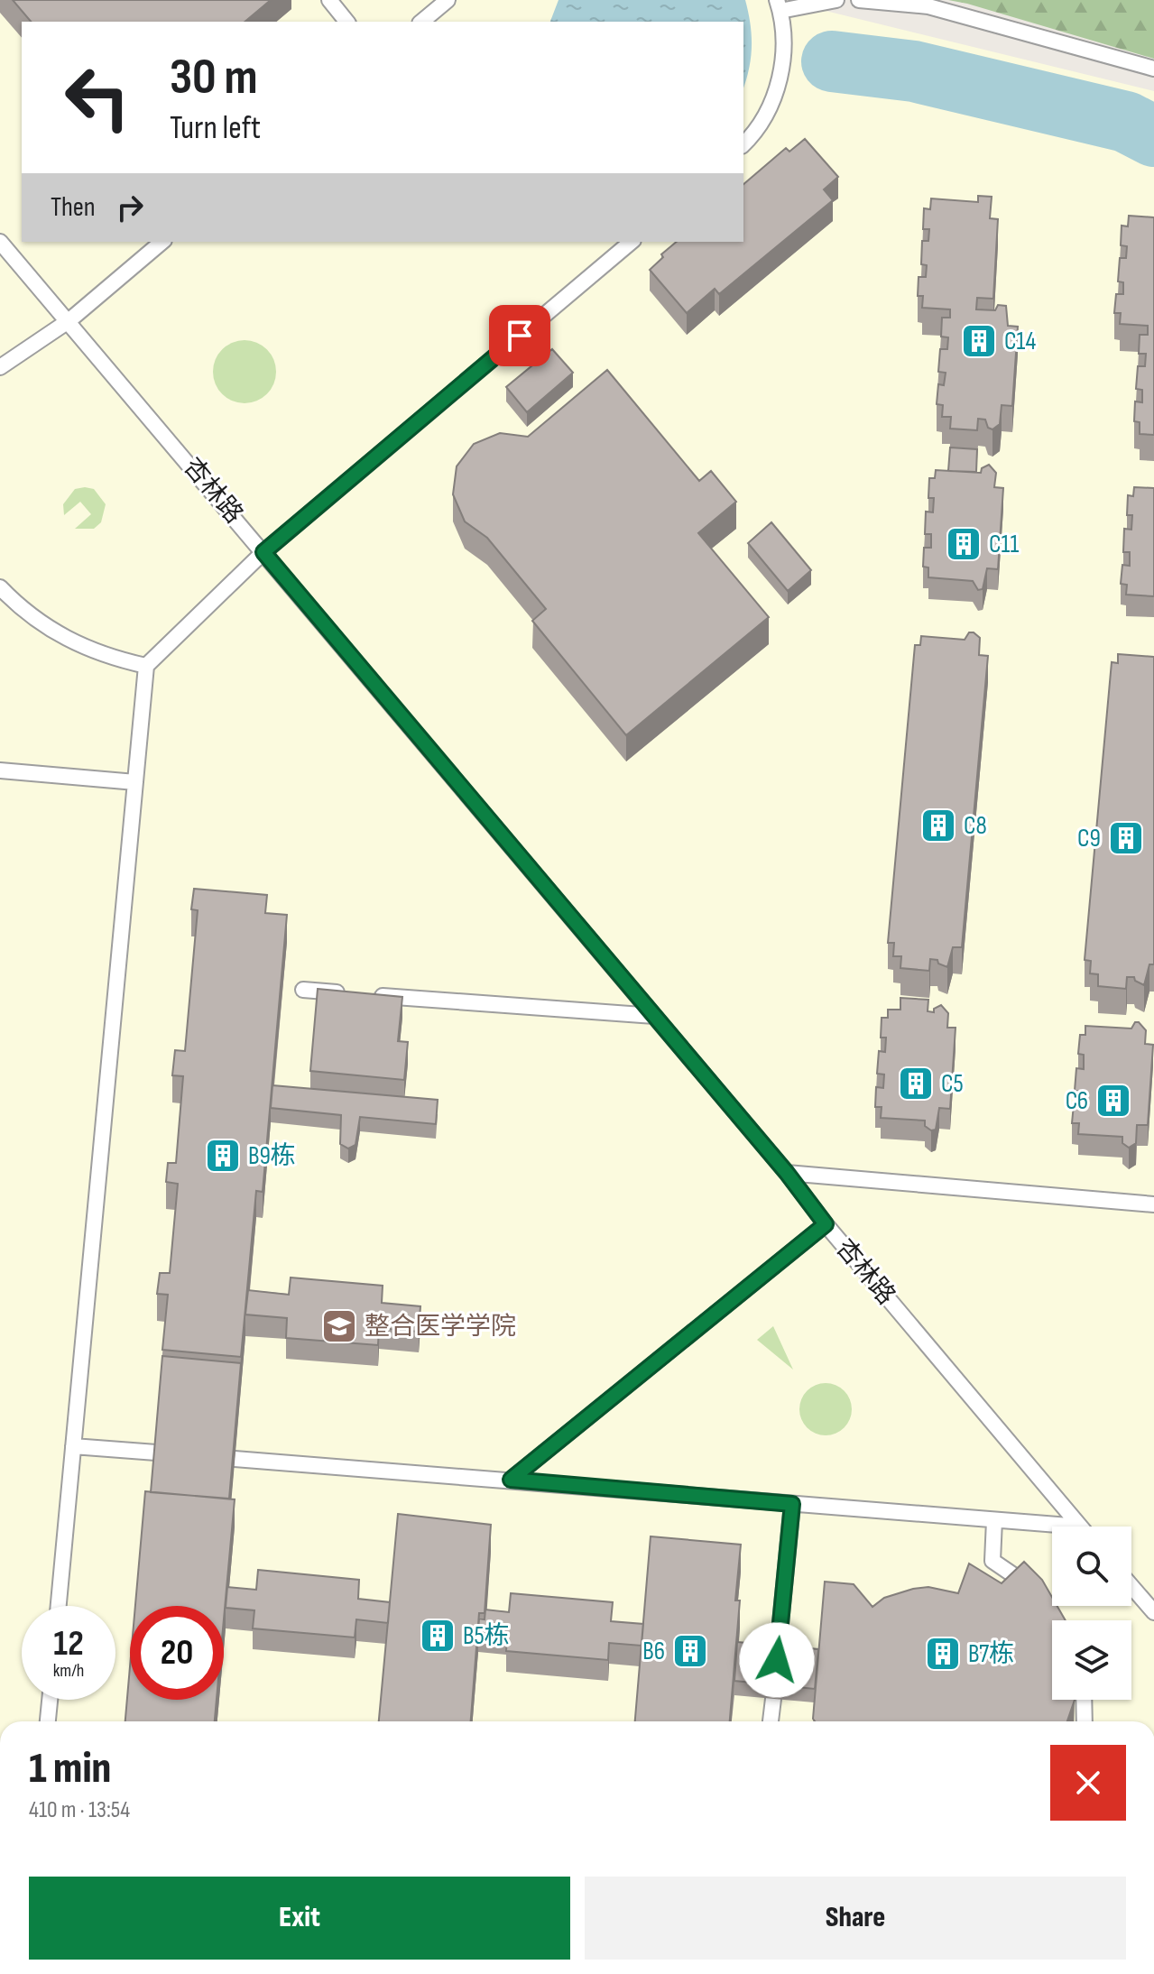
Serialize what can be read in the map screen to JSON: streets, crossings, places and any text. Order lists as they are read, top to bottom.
{
  "streets": {
    "lane": ["杏林路"]
  },
  "places": {
    "building": [
      "C14",
      "C11",
      "C8",
      "C9",
      "C5",
      "C6",
      "B9栋",
      "B5栋",
      "B6",
      "B7栋"
    ],
    "school or university": ["整合医学学院"]
  },
  "page": {
    "turn": ["30 m", "Turn left"],
    "then": "Then",
    "speed": "12 km/h",
    "limit": "20",
    "heading": ["1 min", "410 m · 13:54"],
    "buttons": ["Exit", "Share"]
  }
}
